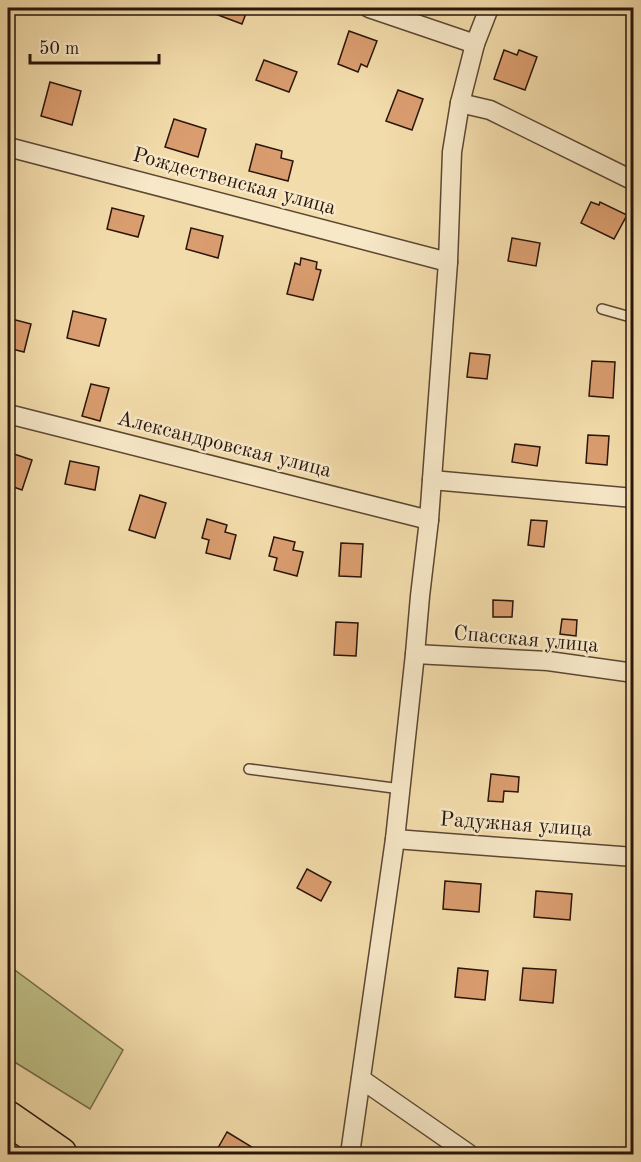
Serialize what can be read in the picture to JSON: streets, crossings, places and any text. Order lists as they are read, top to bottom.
{
  "streets": {
    "street": [
      "Рождественская улица",
      "Александровская улица",
      "Спасская улица",
      "Радужная улица"
    ]
  },
  "scale_bar": "50 m"
}
